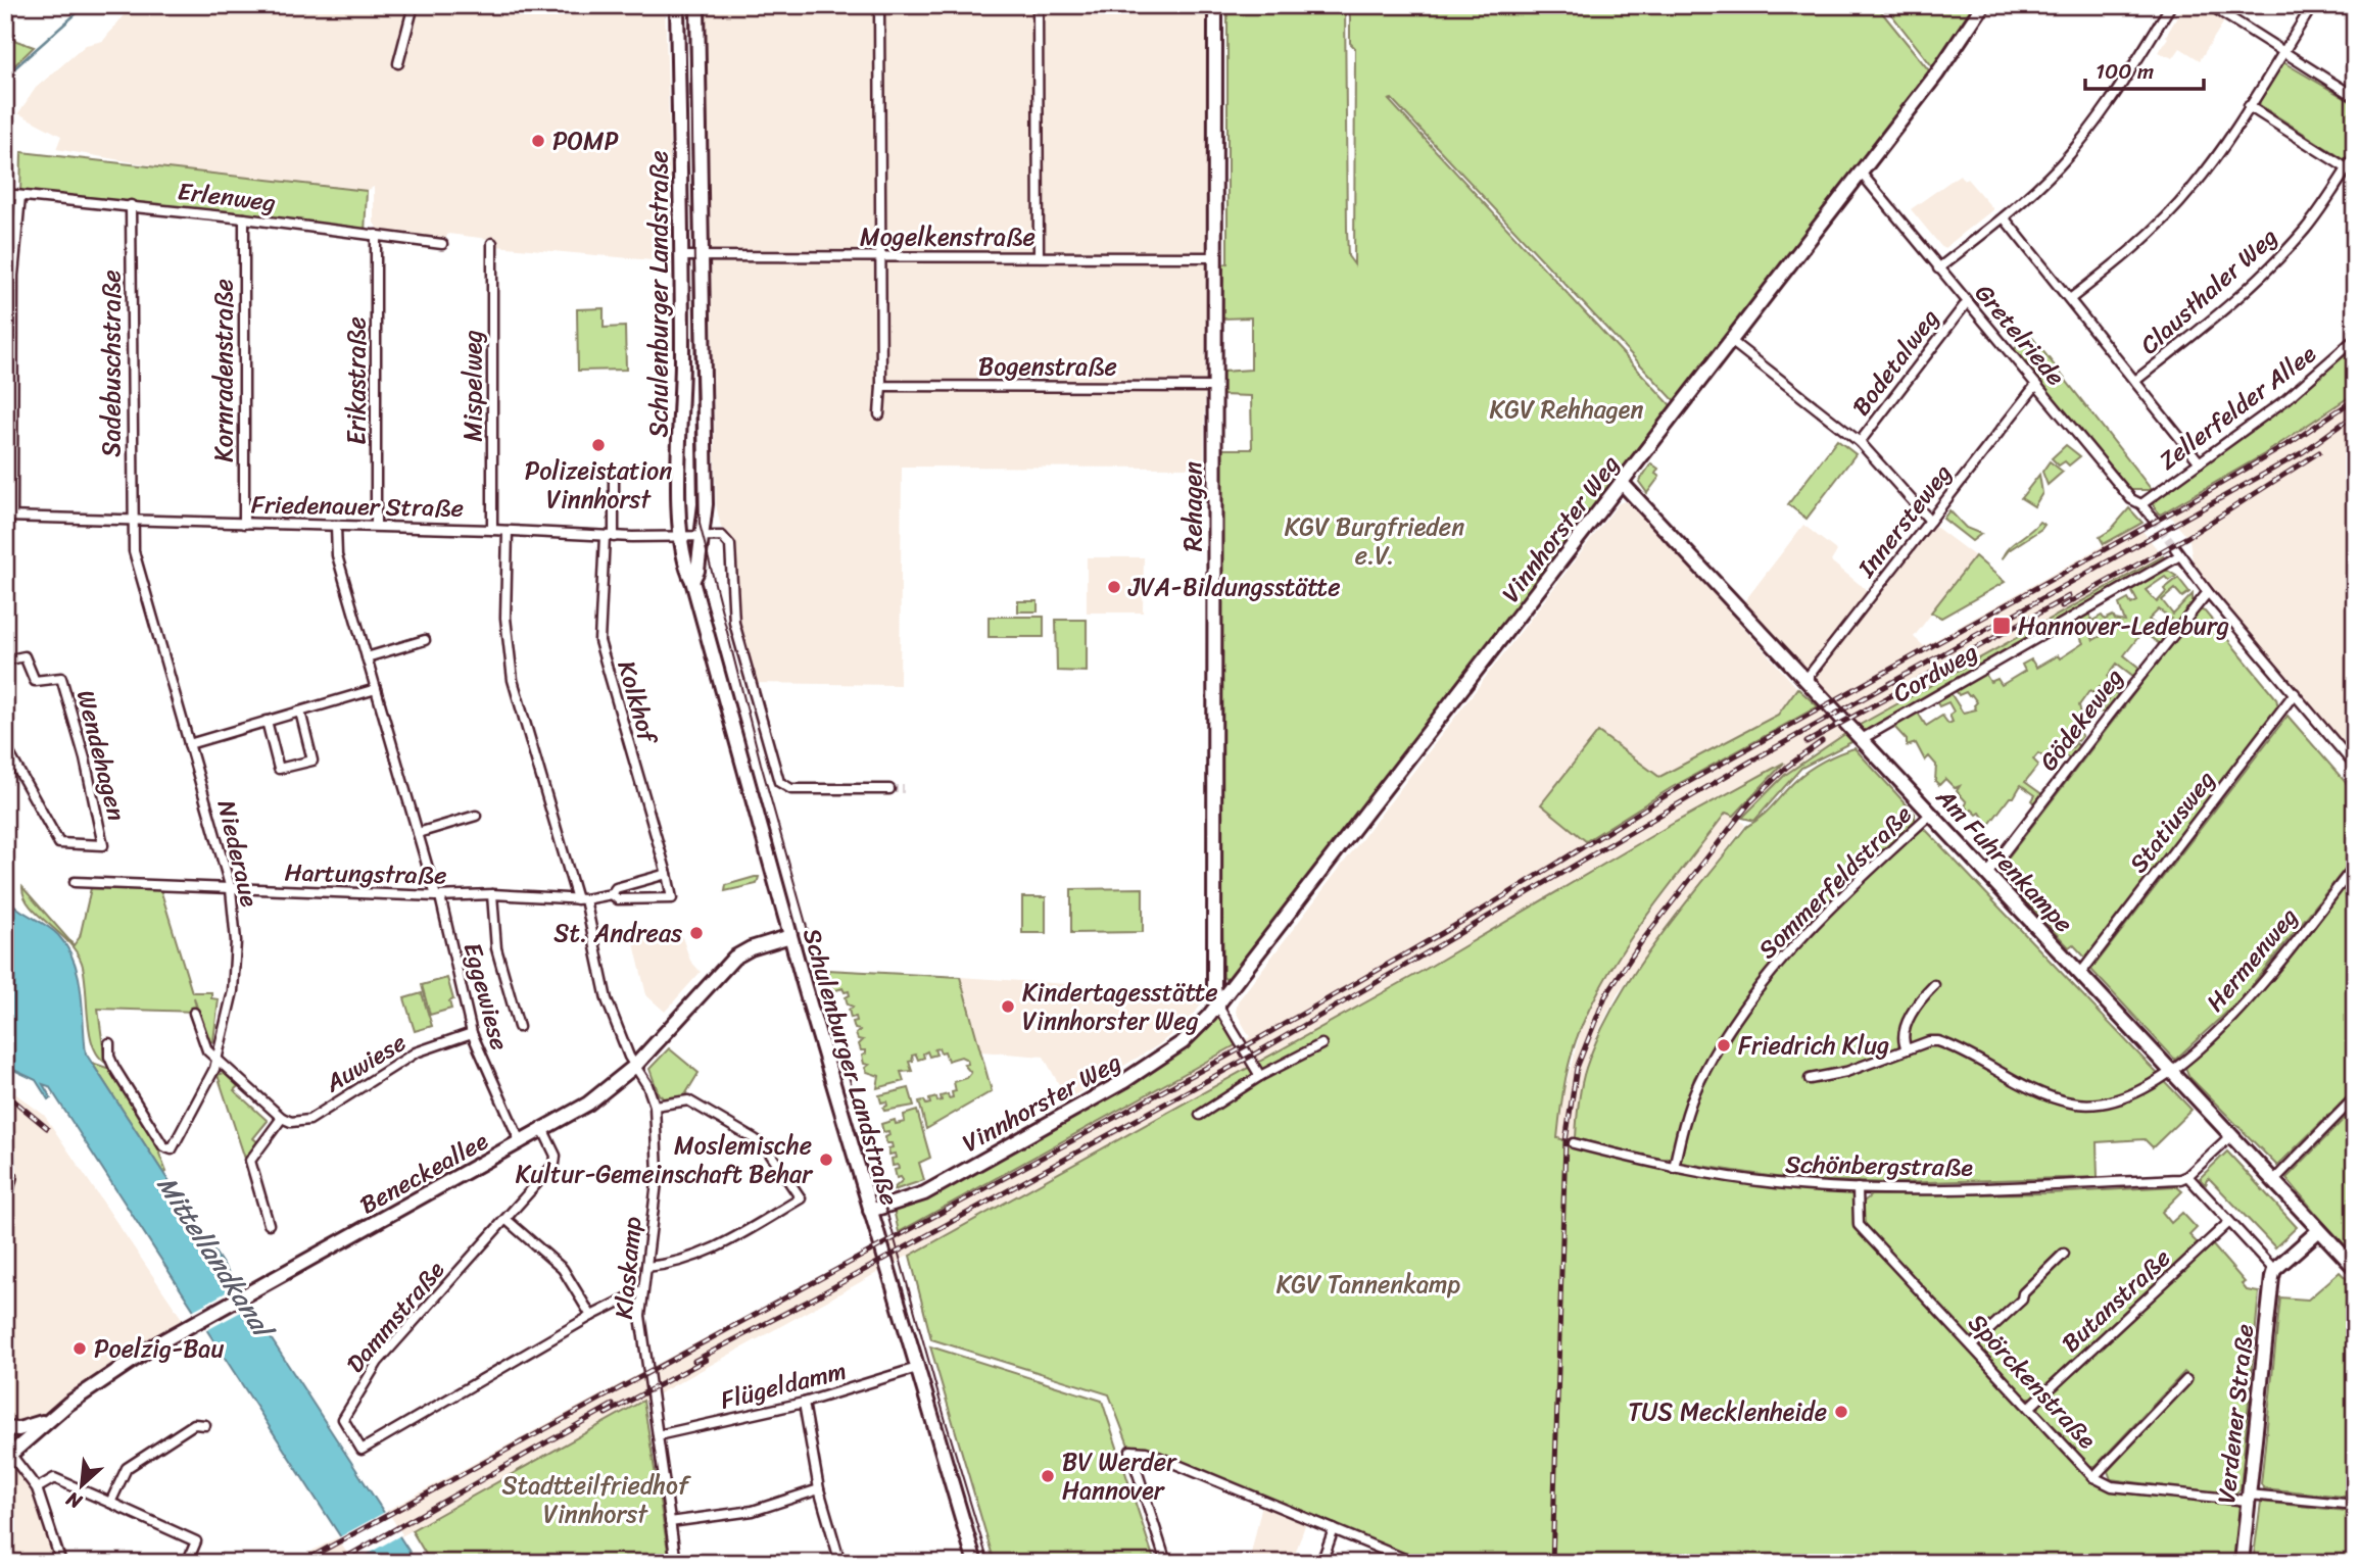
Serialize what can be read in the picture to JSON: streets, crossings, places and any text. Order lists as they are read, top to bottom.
{
  "streets": {
    "street": [
      "Erlenweg",
      "Mogelkenstraße",
      "Clausthaler Weg",
      "Schulenburger Landstraße",
      "Gretelriede",
      "Bodetalweg",
      "Sadebuschstraße",
      "Bogenstraße",
      "Kornradenstraße",
      "Erikastraße",
      "Mispelweg",
      "Zellerfelder Allee",
      "Friedenauer Straße",
      "Rehagen",
      "Innersteweg",
      "Vinnhorster Weg",
      "Cordweg",
      "Kolkhof",
      "Gödekeweg",
      "Wendehagen",
      "Statiusweg",
      "Niederaue",
      "Am Fuhrenkampe",
      "Hartungstraße",
      "Sommerfeldstraße",
      "Hermenweg",
      "Eggewiese",
      "Auwiese",
      "Schönbergstraße",
      "Beneckeallee",
      "Klaskamp",
      "Butanstraße",
      "Dammstraße",
      "Spörckenstraße",
      "Flügeldamm",
      "Verdener Straße"
    ]
  },
  "crossings": [
    ["Erlenweg", "Sadebuschstraße"],
    ["Erlenweg", "Kornradenstraße"],
    ["Erlenweg", "Erikastraße"],
    ["Erlenweg", "Friedenauer Straße"],
    ["Mogelkenstraße", "Schulenburger Landstraße"],
    ["Mogelkenstraße", "Rehagen"],
    ["Schulenburger Landstraße", "Friedenauer Straße"],
    ["Schulenburger Landstraße", "Vinnhorster Weg"],
    ["Schulenburger Landstraße", "Beneckeallee"],
    ["Schulenburger Landstraße", "Flügeldamm"],
    ["Gretelriede", "Zellerfelder Allee"],
    ["Gretelriede", "Innersteweg"],
    ["Gretelriede", "Vinnhorster Weg"],
    ["Sadebuschstraße", "Friedenauer Straße"],
    ["Sadebuschstraße", "Niederaue"],
    ["Bogenstraße", "Rehagen"],
    ["Kornradenstraße", "Friedenauer Straße"],
    ["Erikastraße", "Friedenauer Straße"],
    ["Mispelweg", "Friedenauer Straße"],
    ["Friedenauer Straße", "Kolkhof"],
    ["Friedenauer Straße", "Niederaue"],
    ["Friedenauer Straße", "Eggewiese"],
    ["Friedenauer Straße", "Klaskamp"],
    ["Rehagen", "Vinnhorster Weg"],
    ["Innersteweg", "Am Fuhrenkampe"],
    ["Vinnhorster Weg", "Am Fuhrenkampe"],
    ["Cordweg", "Gödekeweg"],
    ["Cordweg", "Am Fuhrenkampe"],
    ["Kolkhof", "Hartungstraße"],
    ["Gödekeweg", "Am Fuhrenkampe"],
    ["Statiusweg", "Am Fuhrenkampe"],
    ["Niederaue", "Hartungstraße"],
    ["Am Fuhrenkampe", "Sommerfeldstraße"],
    ["Am Fuhrenkampe", "Hermenweg"],
    ["Hartungstraße", "Eggewiese"],
    ["Hartungstraße", "Klaskamp"],
    ["Sommerfeldstraße", "Schönbergstraße"],
    ["Eggewiese", "Auwiese"],
    ["Eggewiese", "Beneckeallee"],
    ["Schönbergstraße", "Spörckenstraße"],
    ["Beneckeallee", "Klaskamp"],
    ["Beneckeallee", "Dammstraße"],
    ["Klaskamp", "Dammstraße"],
    ["Klaskamp", "Flügeldamm"],
    ["Butanstraße", "Spörckenstraße"],
    ["Spörckenstraße", "Verdener Straße"]
  ],
  "water": ["Mittellandkanal"],
  "parks": [
    "KGV Rehhagen",
    "KGV Burgfrieden e.V.",
    "KGV Tannenkamp",
    "Stadtteilfriedhof Vinnhorst"
  ],
  "places": {
    "other": [
      "POMP",
      "Polizeistation Vinnhorst",
      "JVA-Bildungsstätte",
      "St. Andreas",
      "Kindertagesstätte Vinnhorster Weg",
      "Friedrich Klug",
      "Moslemische Kultur-Gemeinschaft Behar",
      "Poelzig-Bau",
      "TUS Mecklenheide",
      "BV Werder Hannover"
    ],
    "transit": ["Hannover-Ledeburg"]
  },
  "scale_bar": "100 m",
  "north": "bottom left"
}
